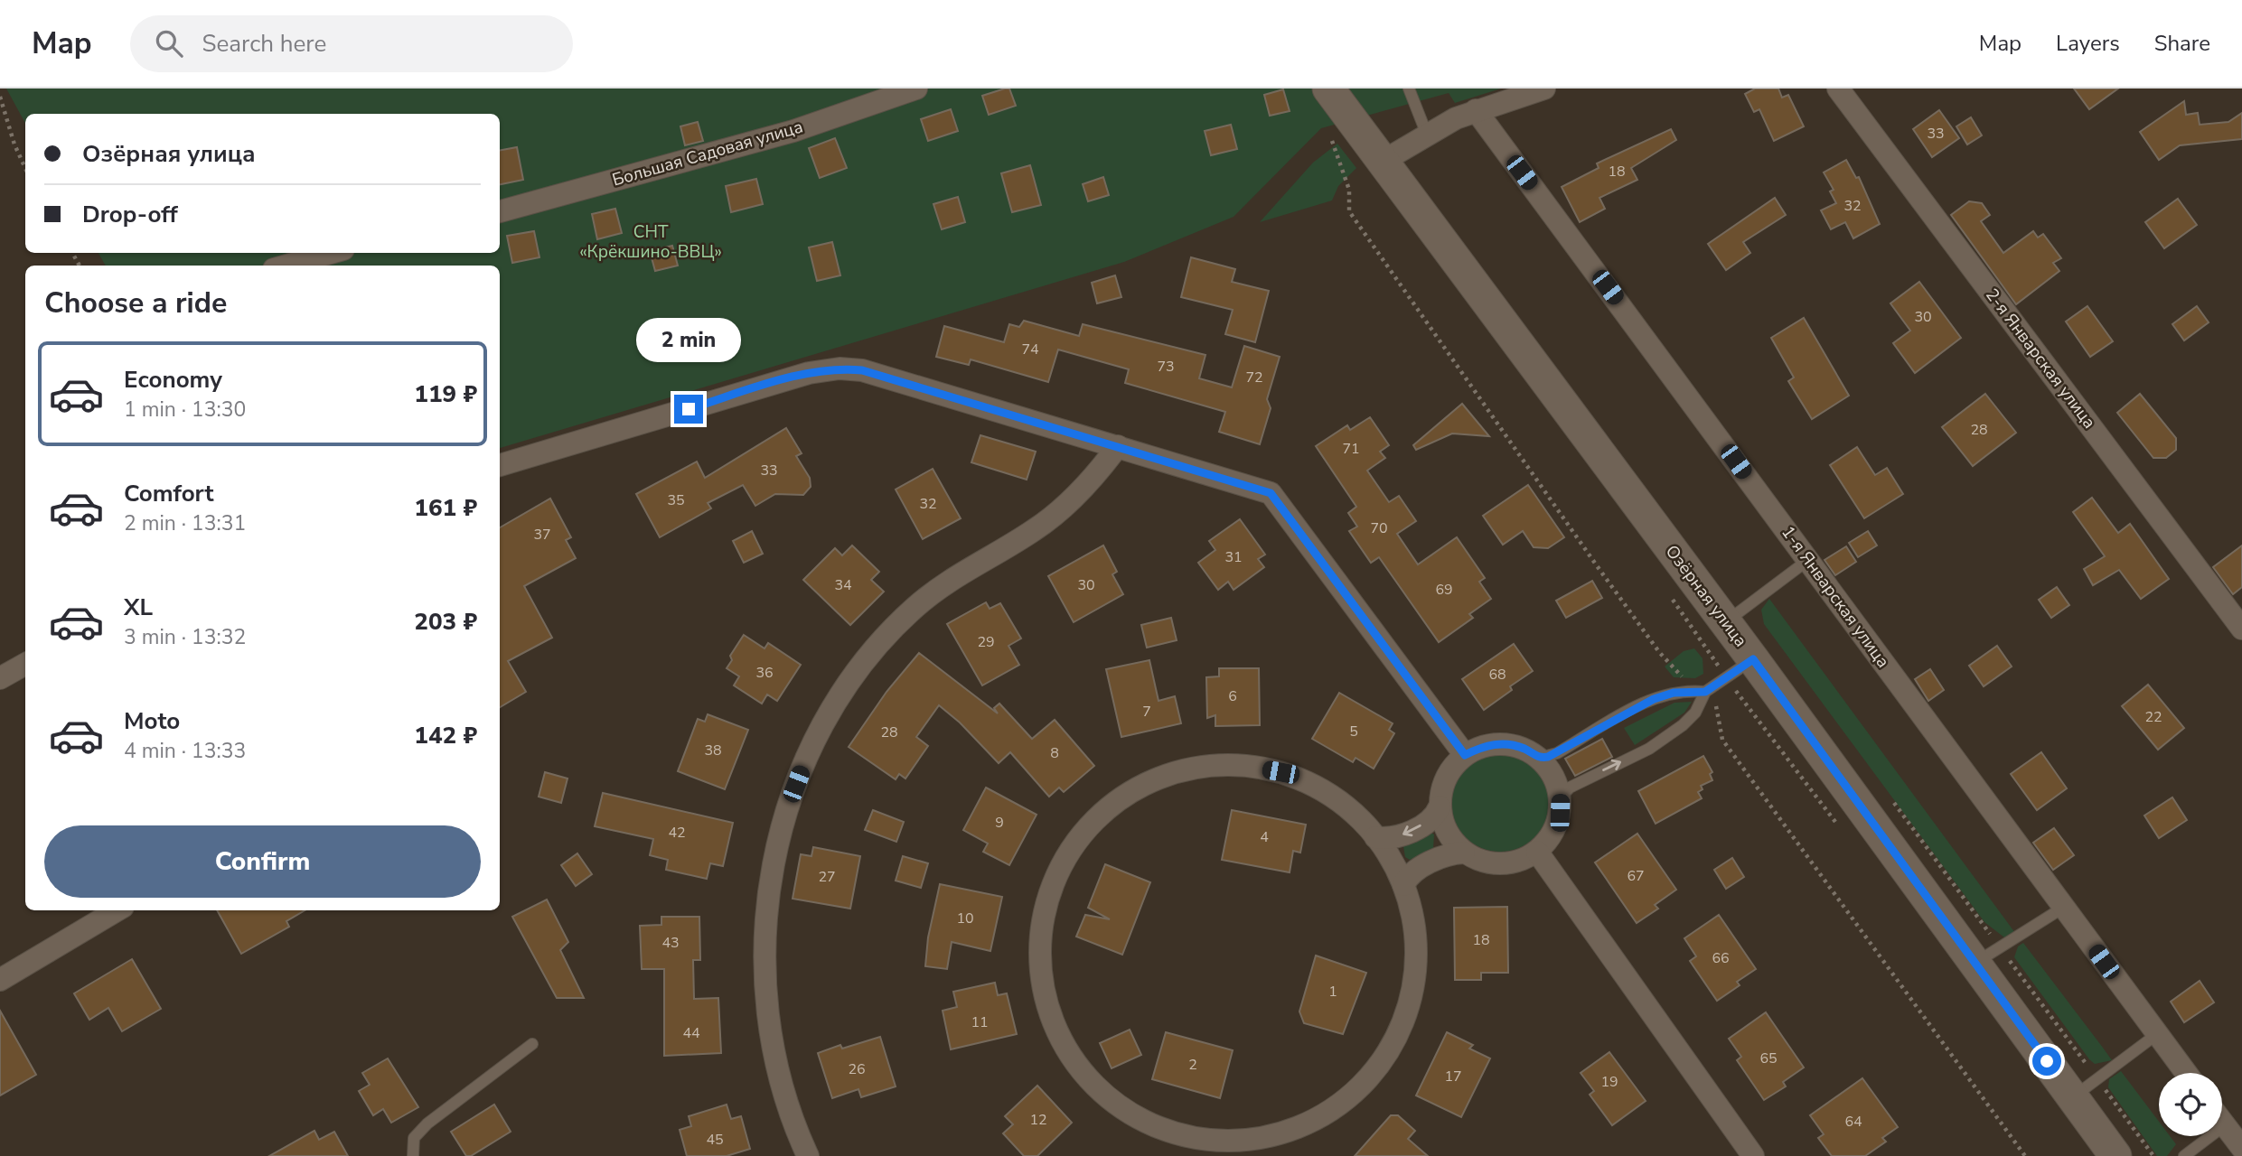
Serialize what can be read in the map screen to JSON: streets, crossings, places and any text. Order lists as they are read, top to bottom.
{
  "streets": {
    "main road": ["Озёрная улица"],
    "street": ["Большая Садовая улица", "2-я Январская улица", "1-я Январская улица"]
  },
  "parks": ["СНТ «Крёкшино-ВВЦ»"],
  "house_numbers": [
    "33",
    "18",
    "32",
    "30",
    "74",
    "73",
    "72",
    "28",
    "71",
    "33",
    "35",
    "32",
    "70",
    "37",
    "31",
    "34",
    "30",
    "69",
    "29",
    "36",
    "68",
    "6",
    "7",
    "22",
    "5",
    "28",
    "38",
    "8",
    "9",
    "42",
    "4",
    "67",
    "27",
    "10",
    "18",
    "43",
    "66",
    "1",
    "11",
    "44",
    "65",
    "2",
    "26",
    "17",
    "19",
    "12",
    "64",
    "45"
  ],
  "page": {
    "header": "Map",
    "search": "Search here",
    "nav": ["Map", "Layers", "Share"],
    "banner": ["Озёрная улица", "Drop-off"],
    "heading": "Choose a ride",
    "bubble": "2 min",
    "list": [
      {
        "name": "Economy",
        "note": "1 min · 13:30",
        "value": "119 ₽"
      },
      {
        "name": "Comfort",
        "note": "2 min · 13:31",
        "value": "161 ₽"
      },
      {
        "name": "XL",
        "note": "3 min · 13:32",
        "value": "203 ₽"
      },
      {
        "name": "Moto",
        "note": "4 min · 13:33",
        "value": "142 ₽"
      }
    ],
    "buttons": "Confirm"
  }
}
